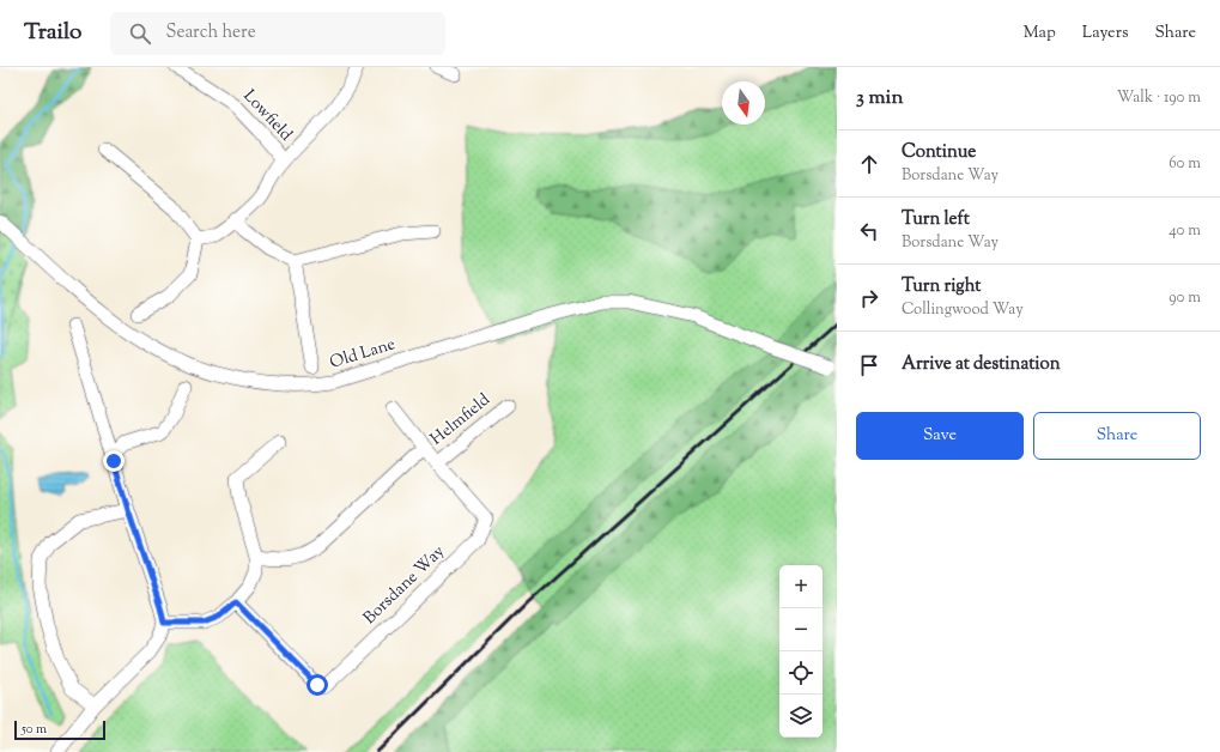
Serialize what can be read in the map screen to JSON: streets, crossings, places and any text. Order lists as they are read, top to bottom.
{
  "streets": {
    "street": [
      "Lowfield",
      "Old Lane",
      "Helmfield",
      "Borsdane Way"
    ]
  },
  "crossings": [
    ["Helmfield", "Borsdane Way"]
  ],
  "scale_bar": "50 m",
  "north": "bottom",
  "page": {
    "header": "Trailo",
    "search": "Search here",
    "nav": ["Map", "Layers", "Share"],
    "heading": ["3 min", "Walk · 190 m"],
    "list": [
      ["Continue", "Borsdane Way", "60 m"],
      ["Turn left", "Borsdane Way", "40 m"],
      ["Turn right", "Collingwood Way", "90 m"],
      "Arrive at destination"
    ],
    "buttons": ["Save", "Share"],
    "map_buttons": ["+", "−"],
    "scale": "50 m"
  }
}
